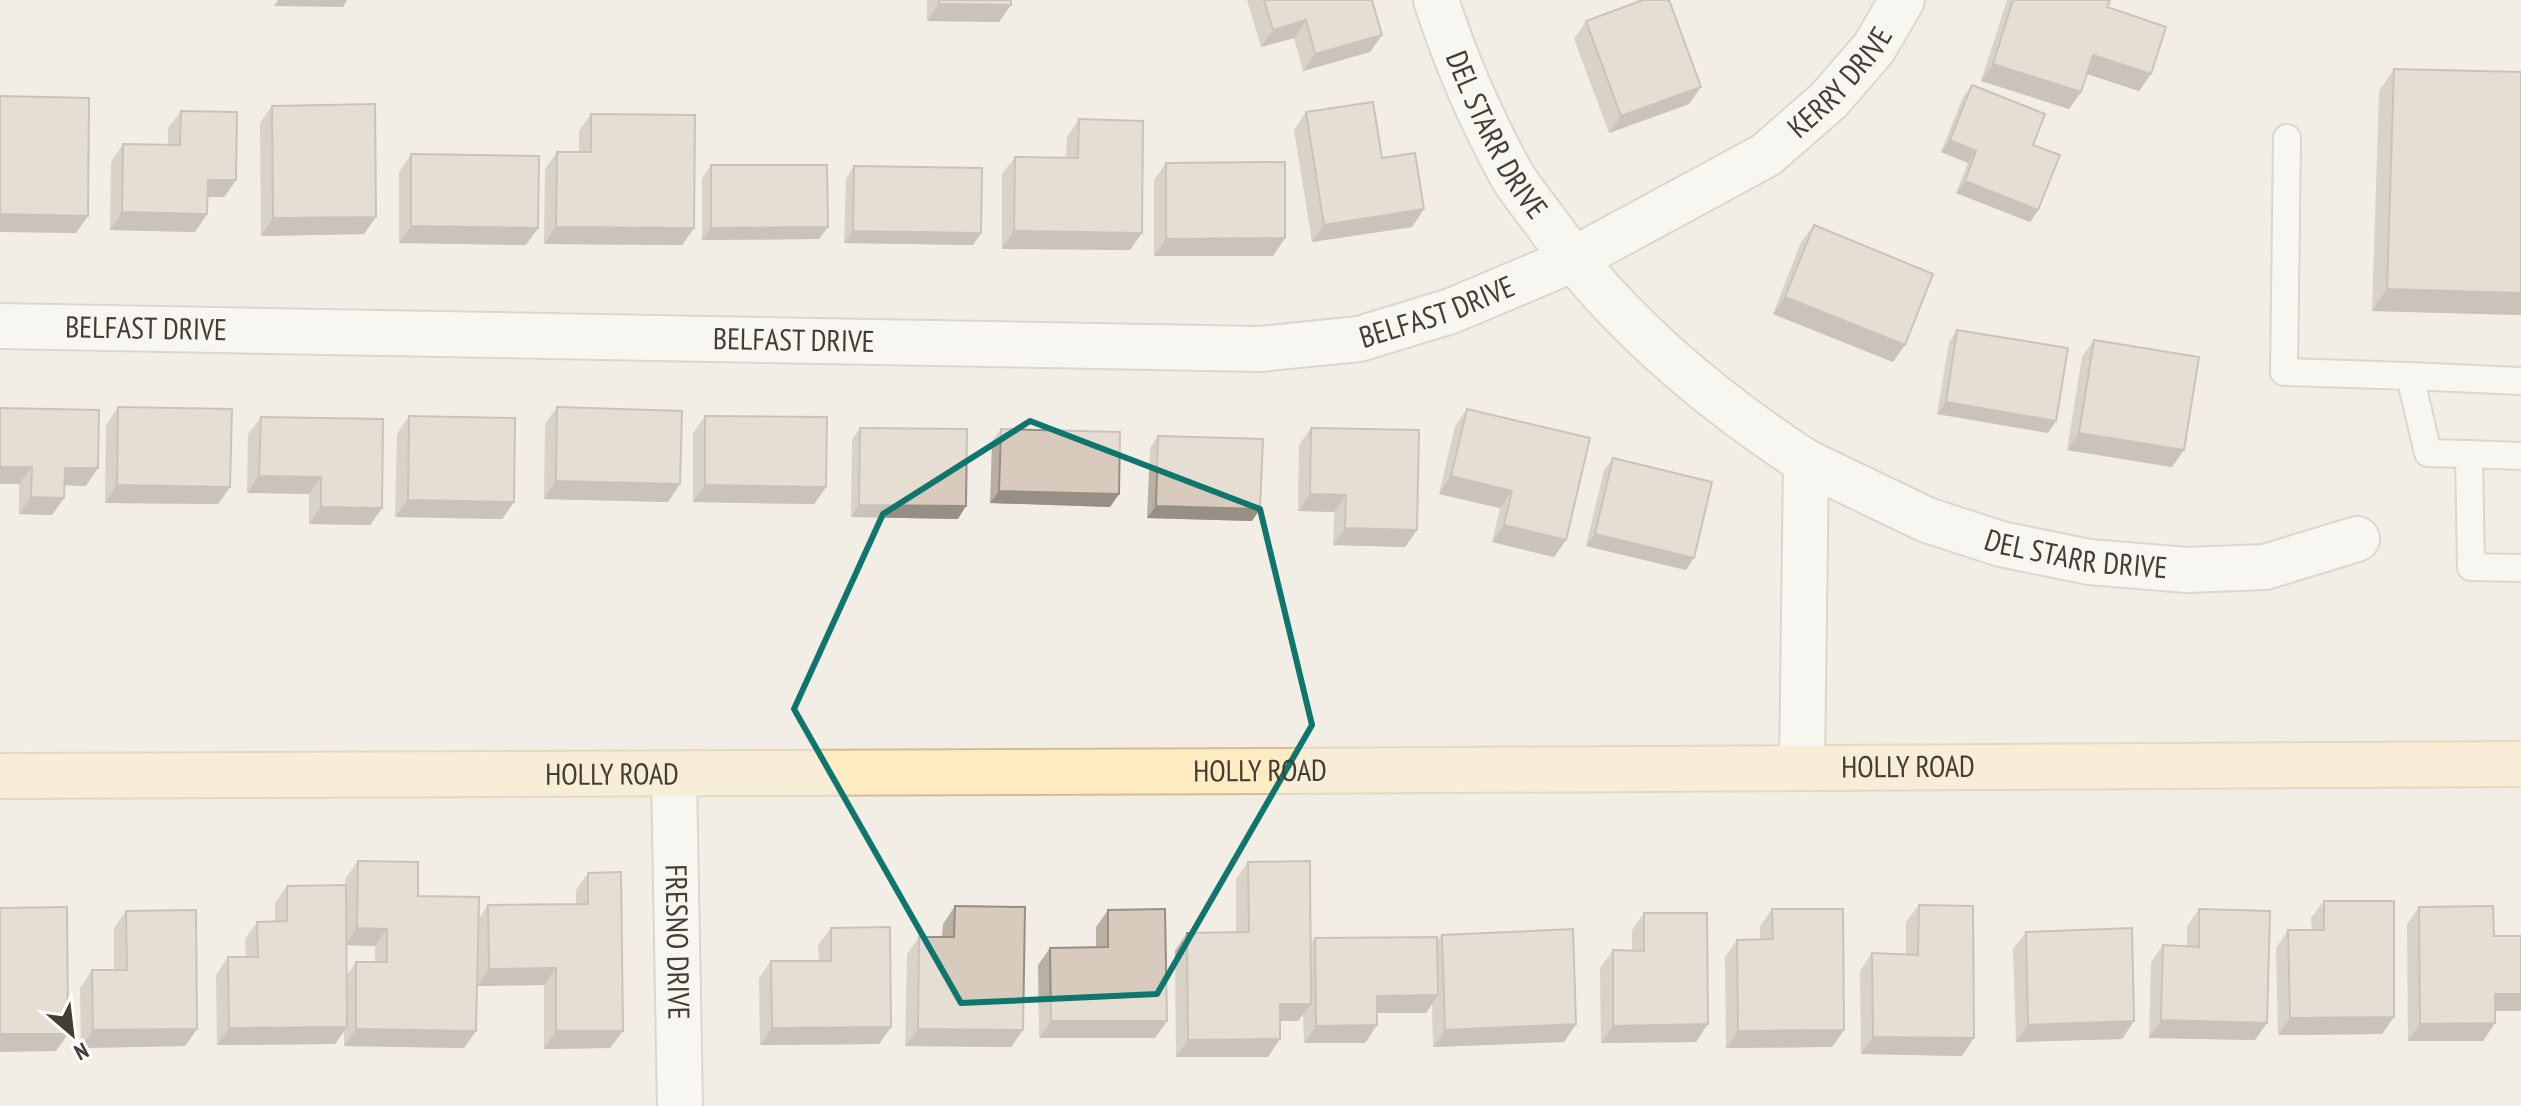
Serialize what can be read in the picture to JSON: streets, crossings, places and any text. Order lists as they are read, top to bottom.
{
  "streets": {
    "main road": ["HOLLY ROAD"],
    "street": [
      "KERRY DRIVE",
      "DEL STARR DRIVE",
      "BELFAST DRIVE",
      "FRESNO DRIVE"
    ]
  },
  "crossings": [
    ["KERRY DRIVE", "DEL STARR DRIVE"],
    ["KERRY DRIVE", "BELFAST DRIVE"],
    ["DEL STARR DRIVE", "BELFAST DRIVE"],
    ["HOLLY ROAD", "FRESNO DRIVE"]
  ],
  "north": "bottom right"
}
